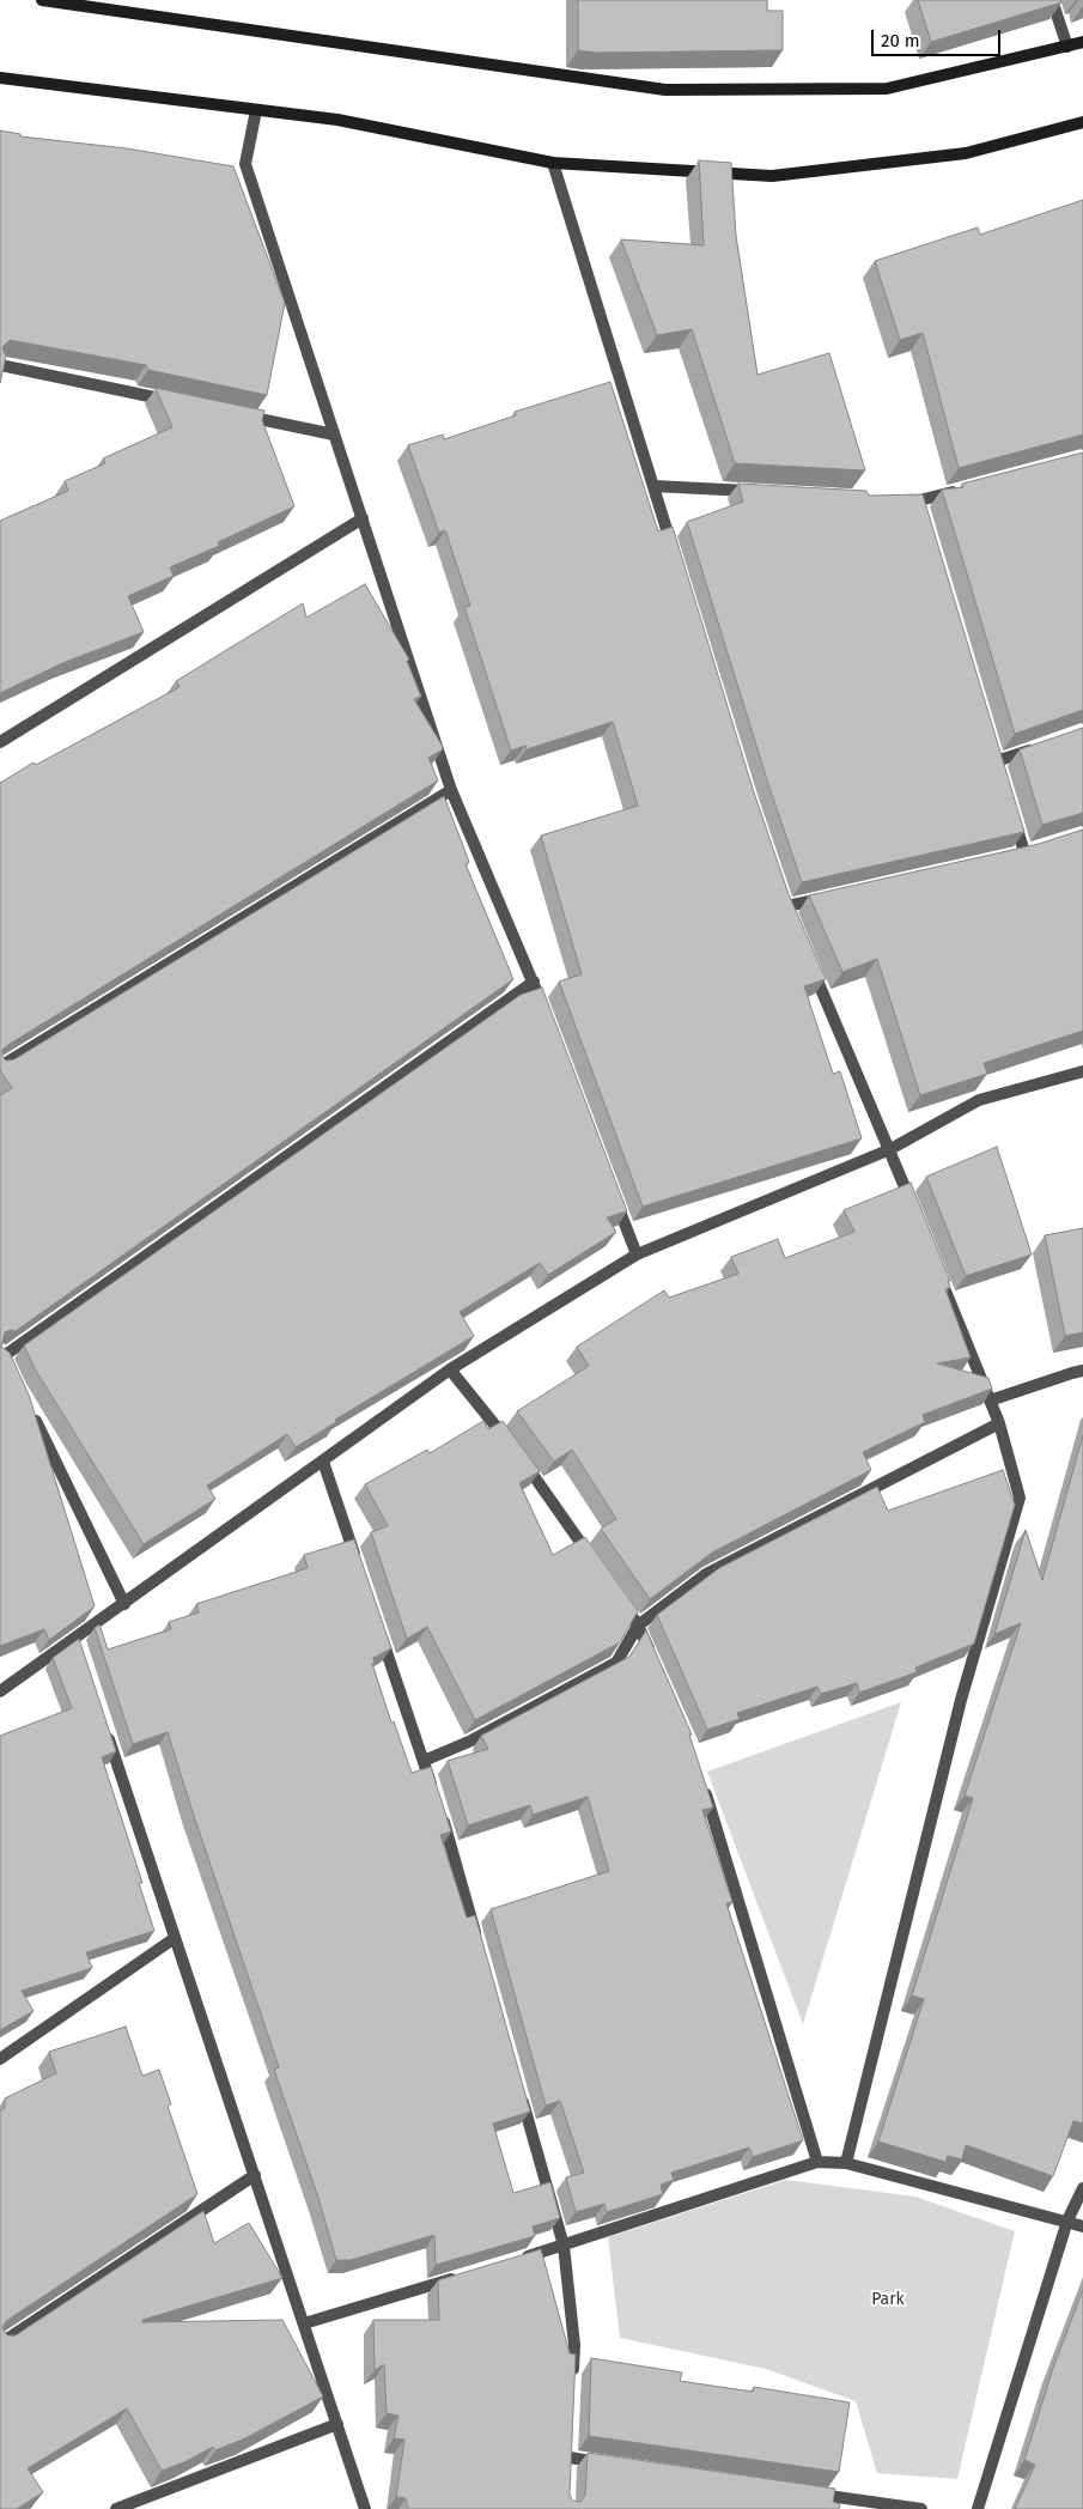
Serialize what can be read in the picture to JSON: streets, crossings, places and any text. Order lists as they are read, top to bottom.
{
  "parks": ["Park"],
  "scale_bar": "20 m"
}
